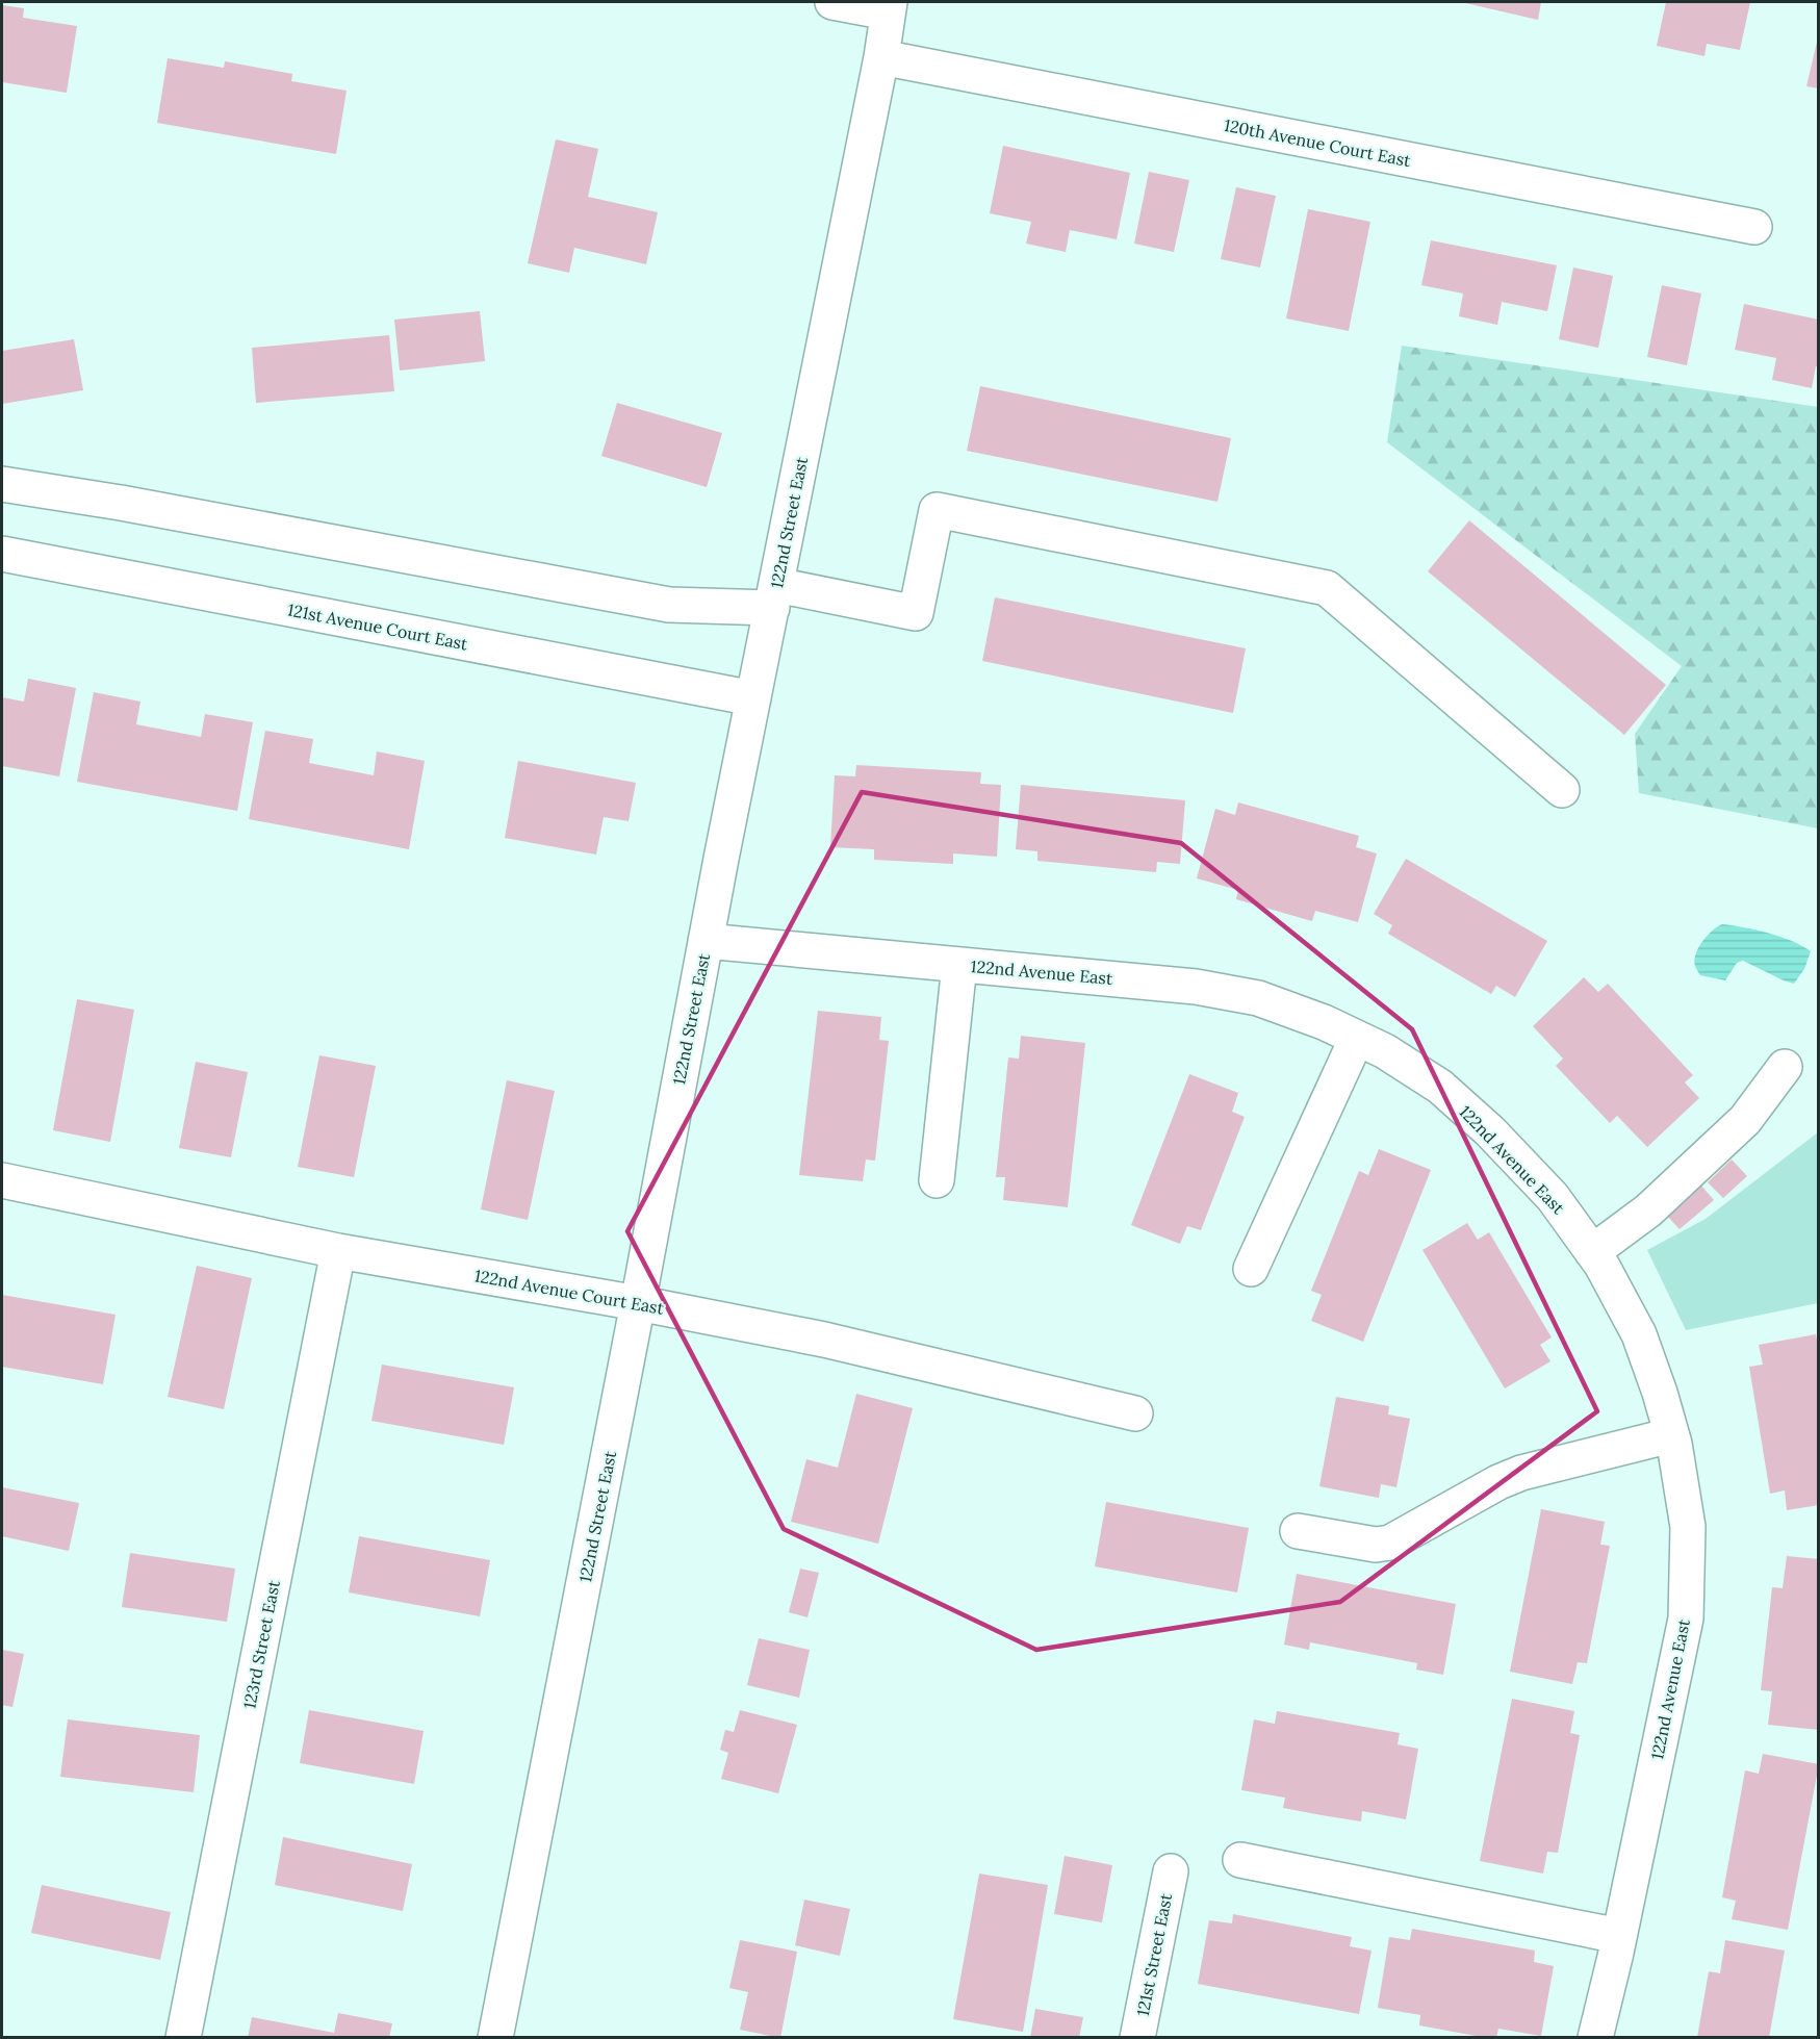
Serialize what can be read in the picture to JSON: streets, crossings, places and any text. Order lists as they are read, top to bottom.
{
  "streets": {
    "street": [
      "120th Avenue Court East",
      "122nd Street East",
      "121st Avenue Court East",
      "122nd Avenue East",
      "122nd Avenue Court East",
      "123rd Street East",
      "121st Street East"
    ]
  },
  "crossings": [
    ["120th Avenue Court East", "122nd Street East"],
    ["122nd Street East", "121st Avenue Court East"],
    ["122nd Street East", "122nd Avenue East"],
    ["122nd Street East", "122nd Avenue Court East"],
    ["122nd Avenue Court East", "123rd Street East"]
  ]
}
